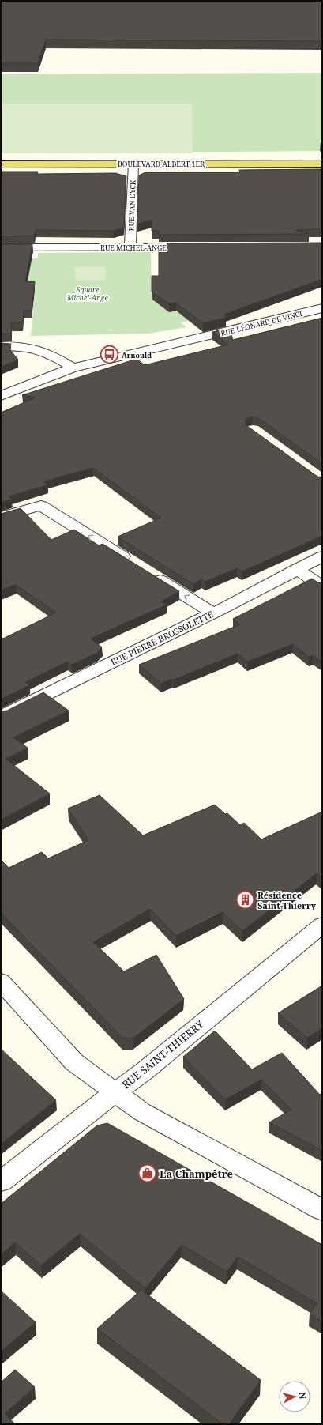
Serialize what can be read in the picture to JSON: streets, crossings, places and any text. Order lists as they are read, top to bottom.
{
  "streets": {
    "main road": ["BOULEVARD ALBERT 1ER"],
    "street": [
      "RUE VAN DYCK",
      "RUE MICHEL-ANGE",
      "RUE LÉONARD DE VINCI",
      "RUE PIERRE BROSSOLETTE",
      "RUE SAINT-THIERRY"
    ]
  },
  "crossings": [
    ["BOULEVARD ALBERT 1ER", "RUE VAN DYCK"],
    ["RUE VAN DYCK", "RUE MICHEL-ANGE"]
  ],
  "parks": ["Square Michel-Ange"],
  "places": {
    "bus stop": ["Arnould"],
    "building": ["Résidence Saint Thierry"],
    "shop": ["La Champêtre"]
  },
  "north": "right"
}
